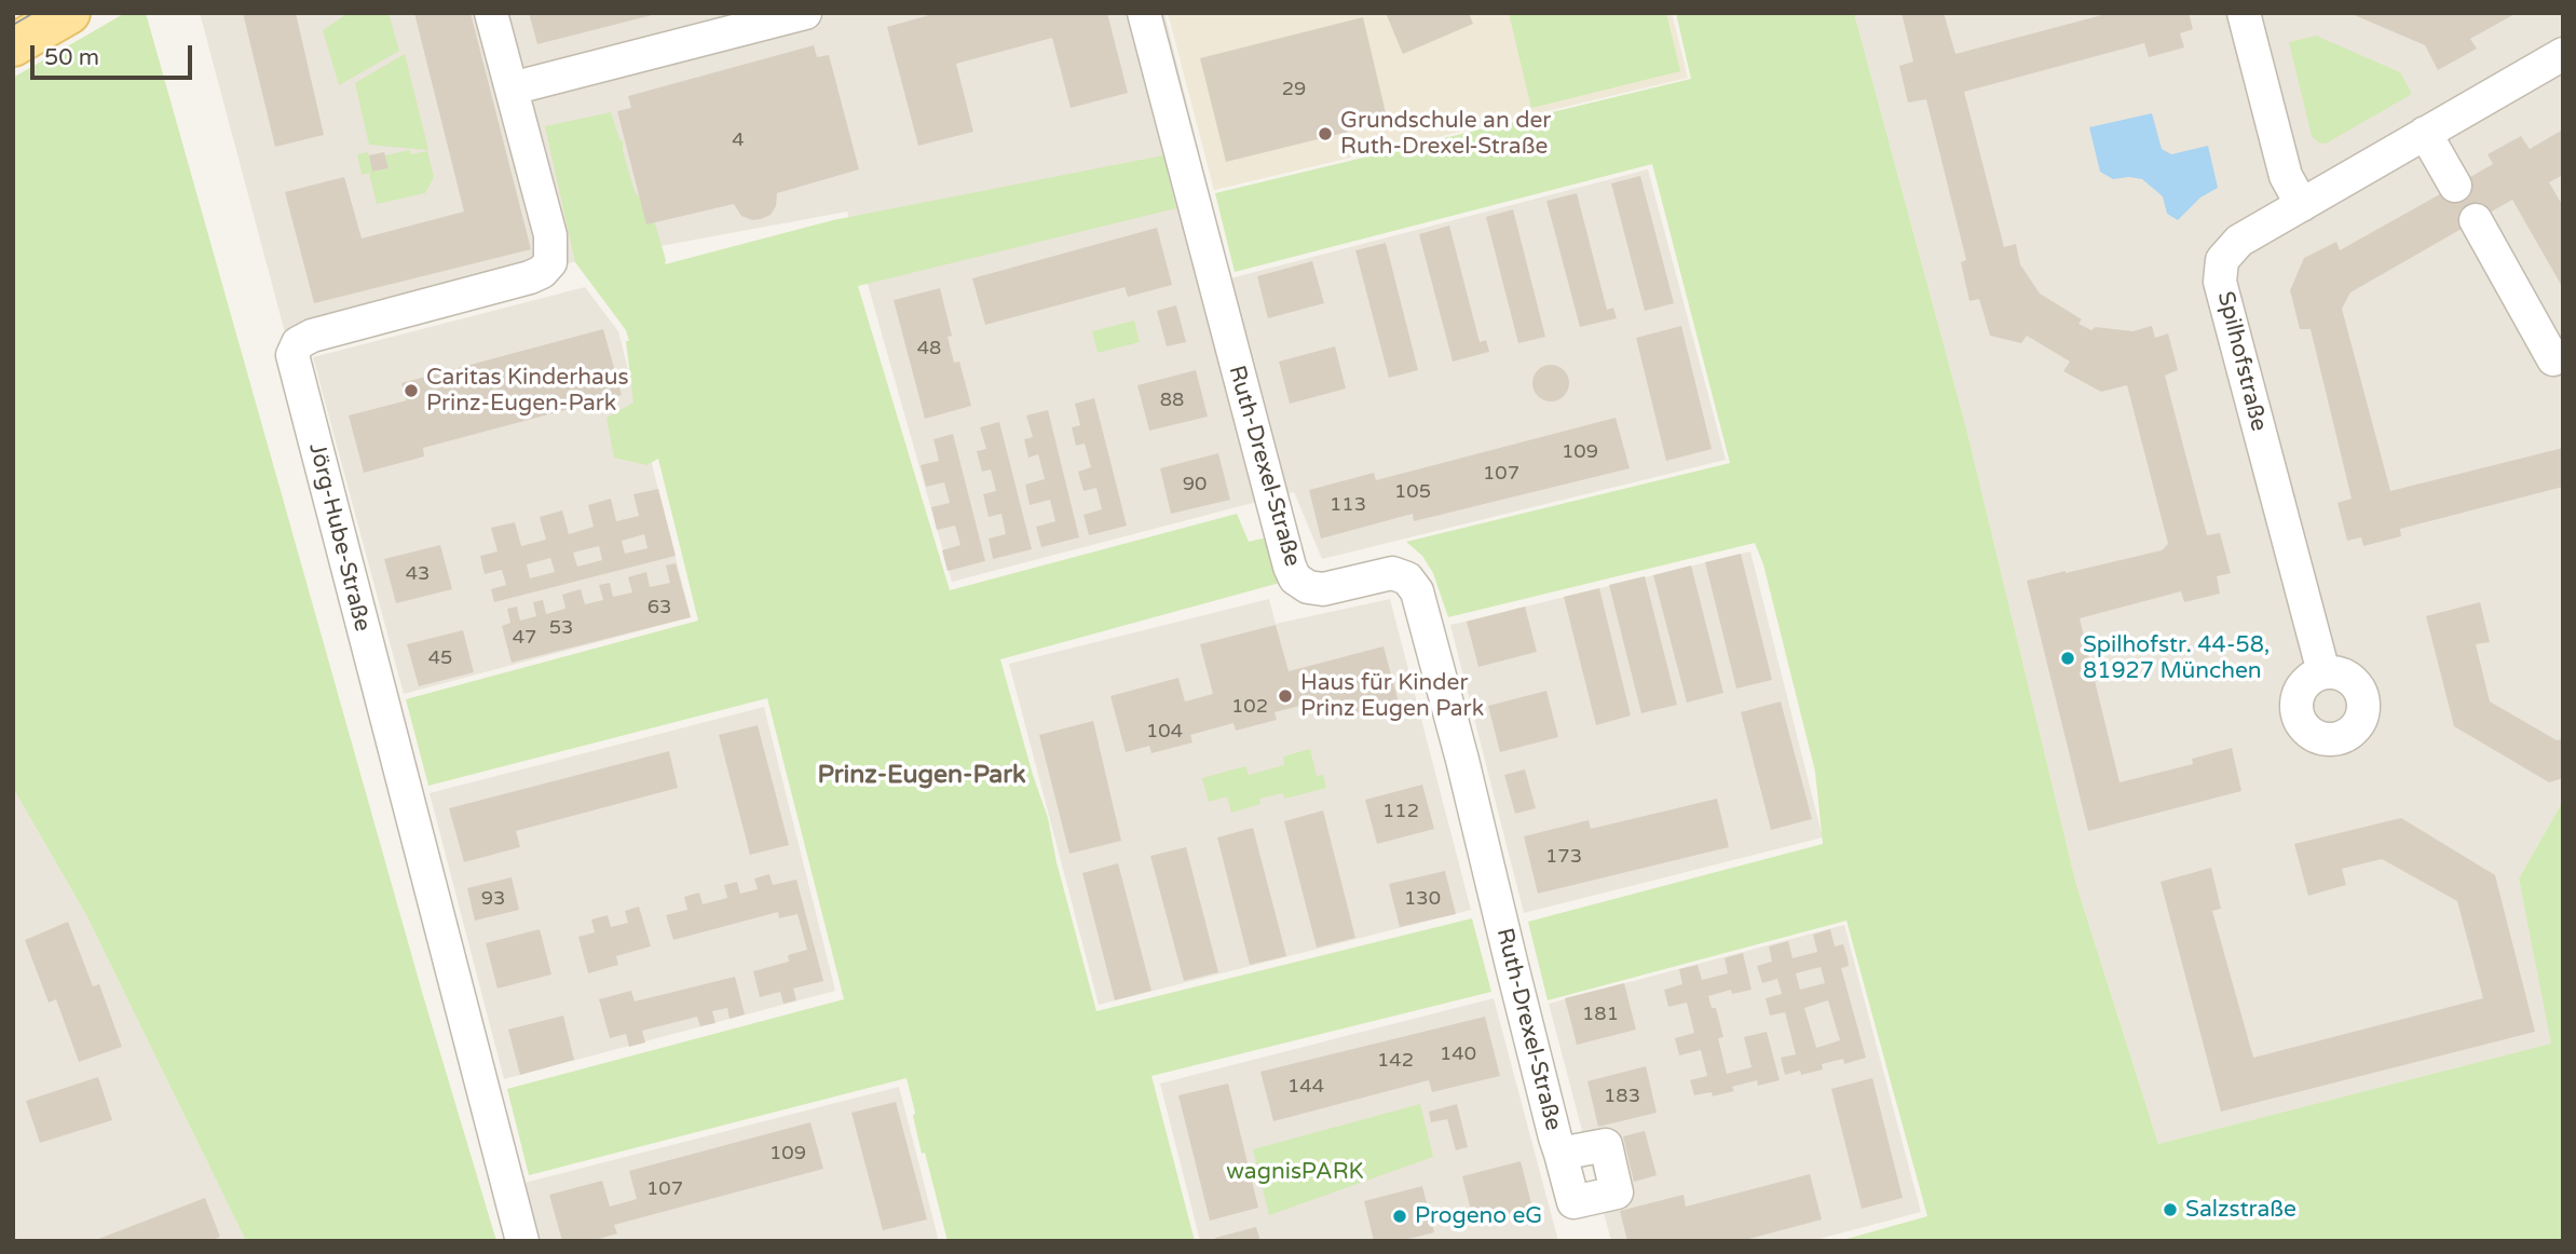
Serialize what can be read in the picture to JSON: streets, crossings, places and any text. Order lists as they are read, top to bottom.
{
  "streets": {
    "street": ["Spilhofstraße", "Ruth-Drexel-Straße", "Jörg-Hube-Straße"]
  },
  "districts": ["Prinz-Eugen-Park"],
  "parks": ["wagnisPARK"],
  "places": [
    "Grundschule an der Ruth-Drexel-Straße",
    "Caritas Kinderhaus Prinz-Eugen-Park",
    "Spilhofstr. 44-58, 81927 München",
    "Haus für Kinder Prinz Eugen Park",
    "Salzstraße",
    "Progeno eG"
  ],
  "house_numbers": [
    "29",
    "4",
    "48",
    "88",
    "109",
    "107",
    "90",
    "105",
    "113",
    "43",
    "63",
    "53",
    "47",
    "45",
    "102",
    "104",
    "112",
    "173",
    "93",
    "130",
    "181",
    "140",
    "142",
    "144",
    "183",
    "109",
    "107"
  ],
  "scale_bar": "50 m"
}
